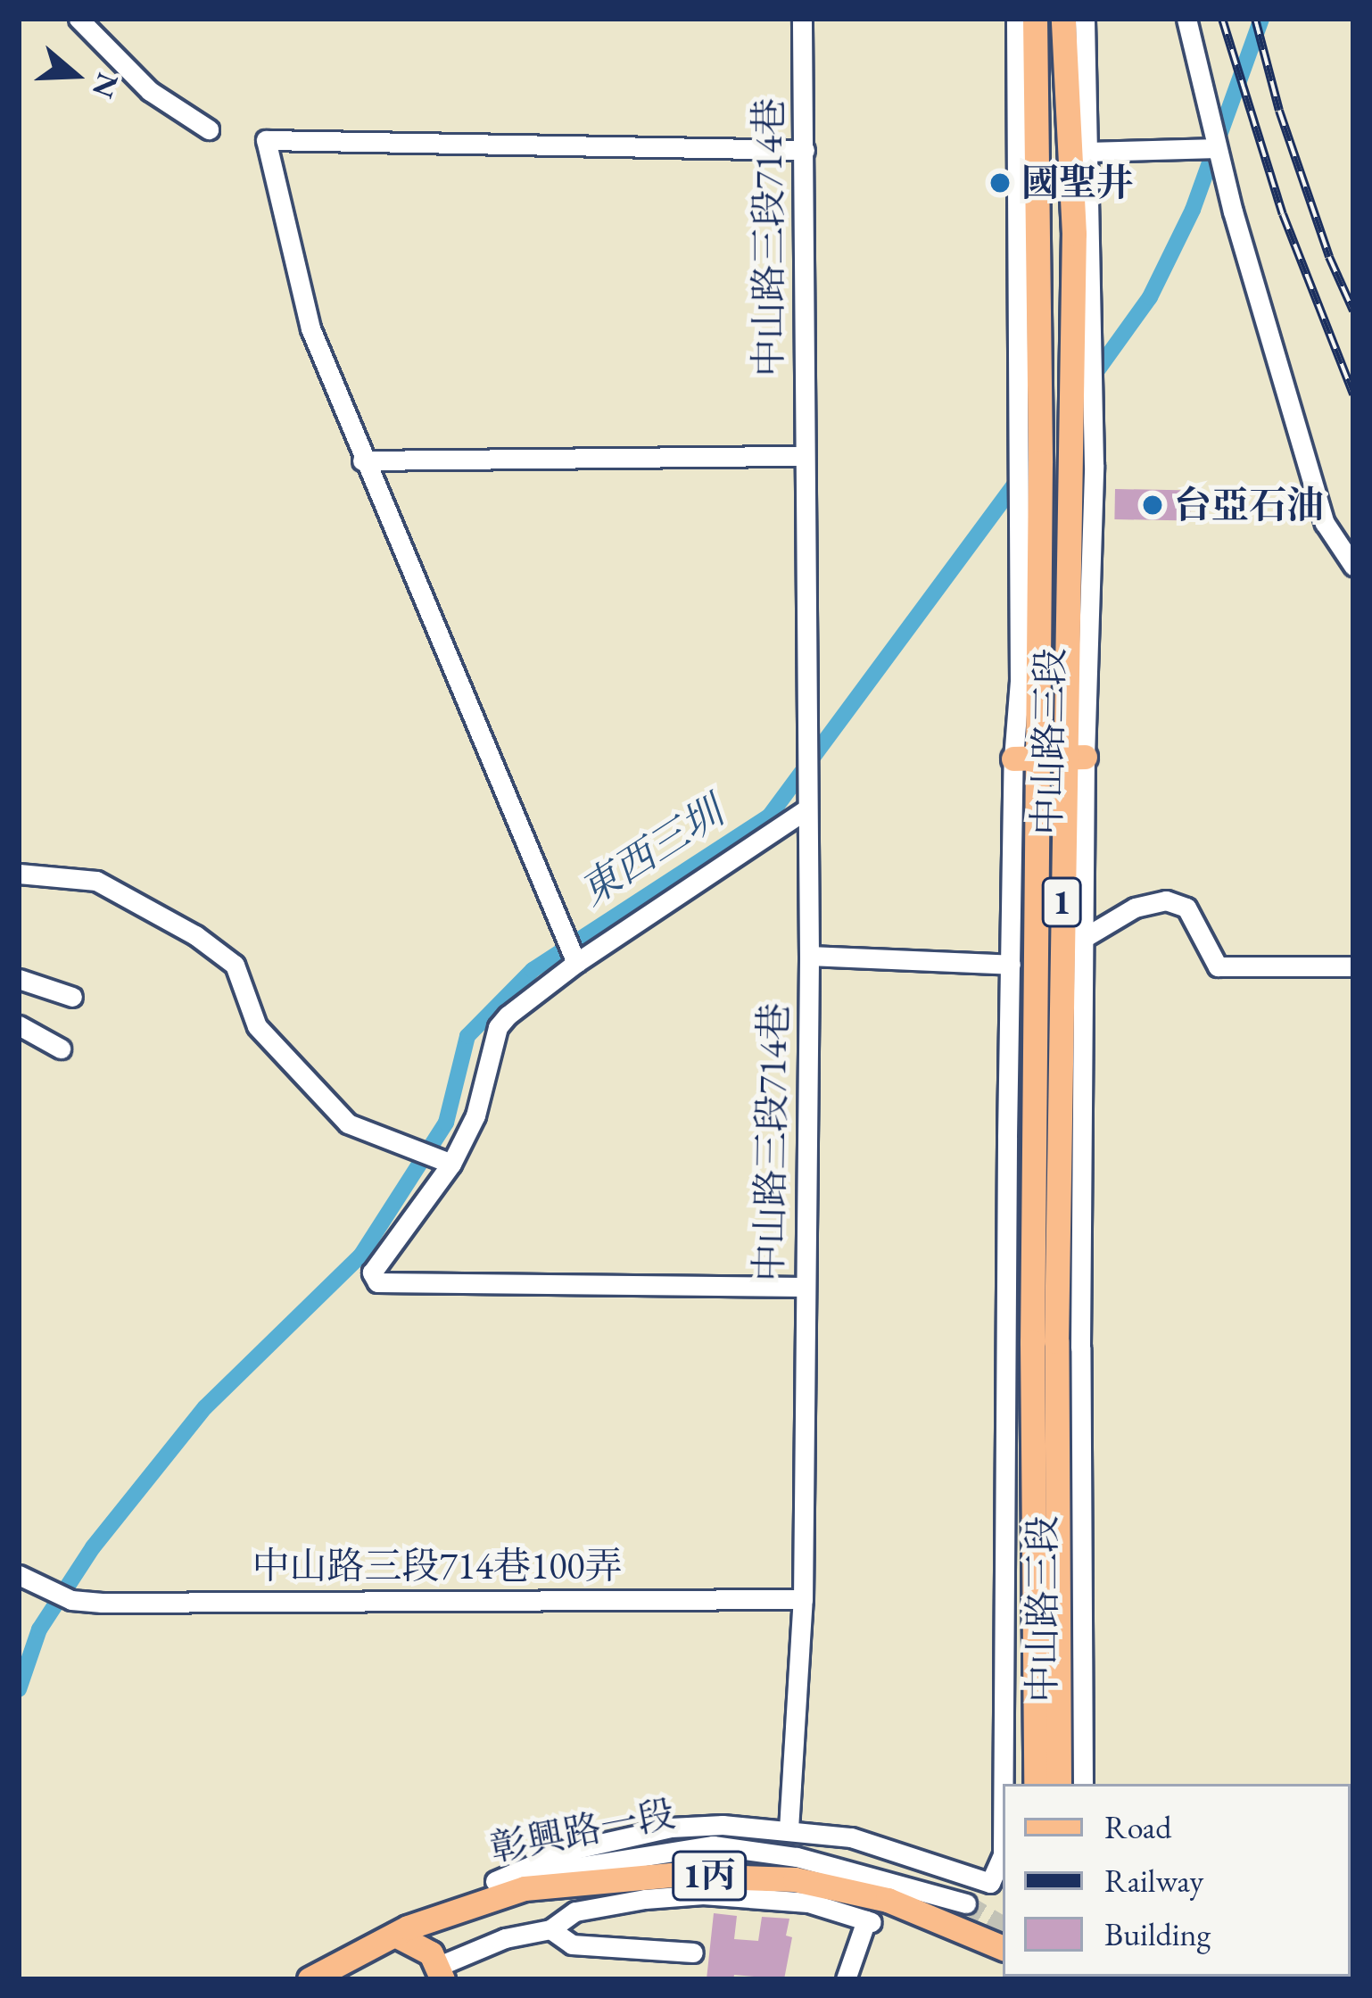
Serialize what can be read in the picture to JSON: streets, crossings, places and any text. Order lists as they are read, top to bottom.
{
  "streets": {
    "main road": [
      "中山路三段",
      "1",
      "彰興路一段",
      "1丙"
    ],
    "street": ["中山路三段714巷", "中山路三段714巷100弄"]
  },
  "crossings": [
    ["中山路三段714巷", "1"],
    ["中山路三段714巷", "中山路三段714巷100弄"],
    ["中山路三段", "1"],
    ["1", "彰興路一段"]
  ],
  "water": ["東西三圳"],
  "places": ["國聖井", "台亞石油"],
  "legend": ["Road", "Railway", "Building"],
  "north": "right"
}
